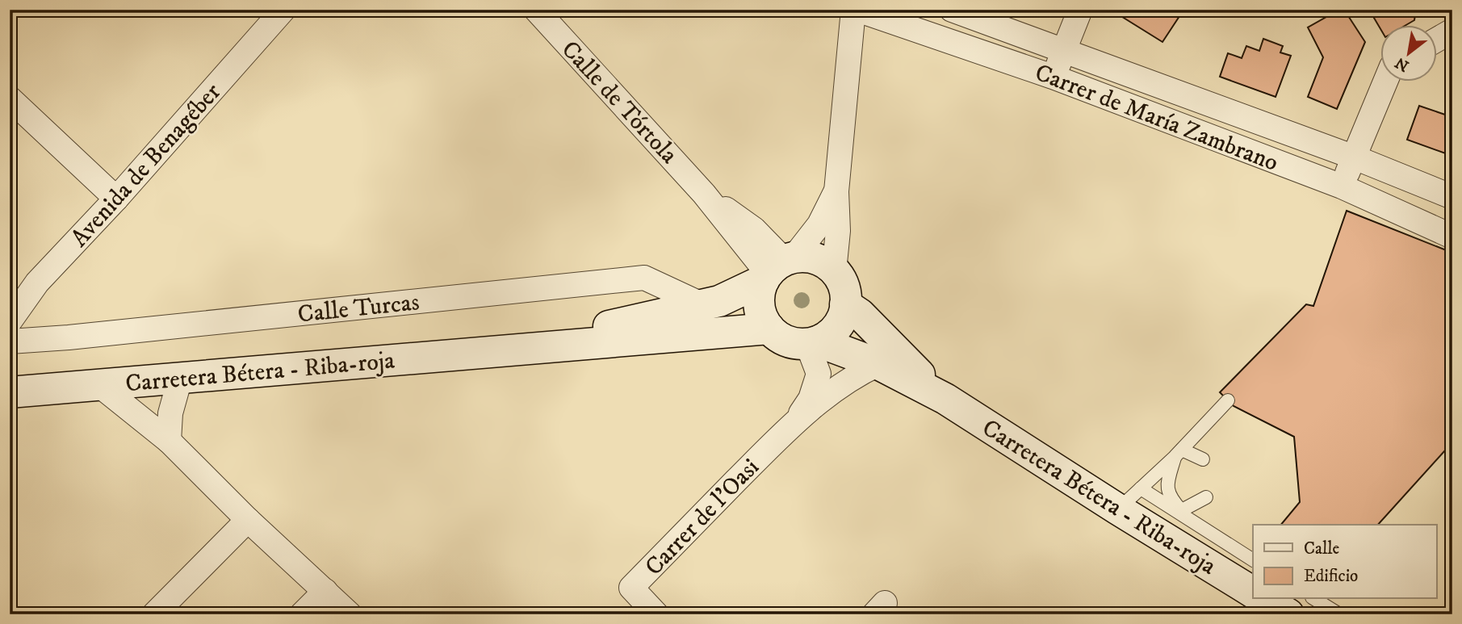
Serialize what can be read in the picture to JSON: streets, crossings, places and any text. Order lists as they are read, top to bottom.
{
  "streets": {
    "main road": ["Carretera Bétera - Riba-roja"],
    "street": [
      "Calle de Tórtola",
      "Carrer de María Zambrano",
      "Avenida de Benagéber",
      "Calle Turcas",
      "Carrer de l'Oasi"
    ]
  },
  "crossings": [
    ["Calle de Tórtola", "Carretera Bétera - Riba-roja"],
    ["Calle de Tórtola", "Carrer de l'Oasi"],
    ["Calle Turcas", "Carretera Bétera - Riba-roja"],
    ["Carretera Bétera - Riba-roja", "Carrer de l'Oasi"]
  ],
  "legend": ["Calle", "Edificio"],
  "north": "bottom left"
}
